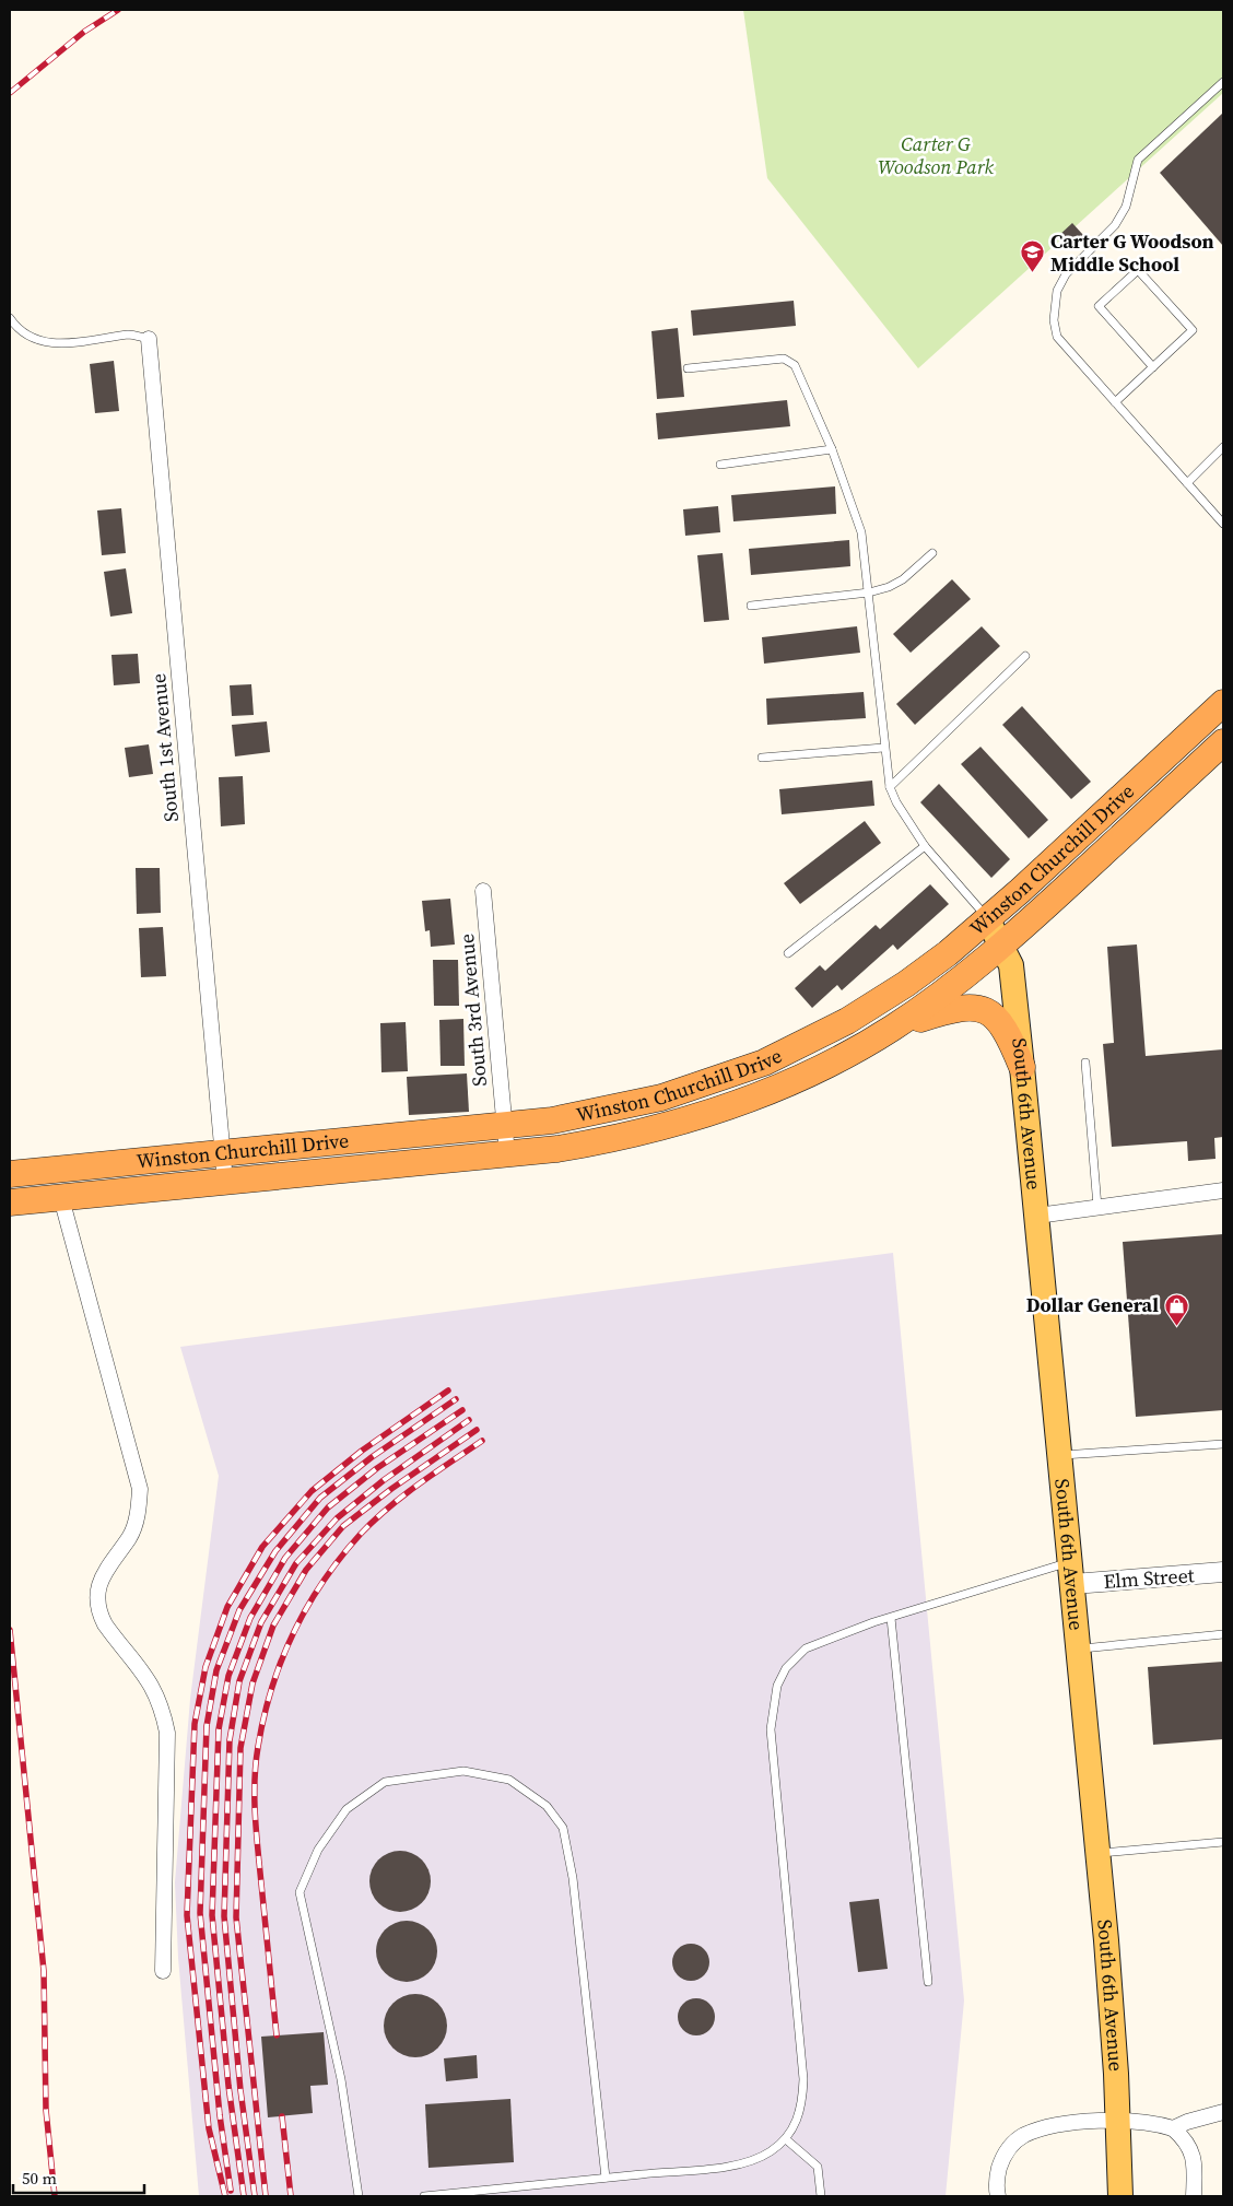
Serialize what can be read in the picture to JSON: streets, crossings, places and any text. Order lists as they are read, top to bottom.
{
  "streets": {
    "highway": ["Winston Churchill Drive"],
    "main road": ["South 6th Avenue"],
    "street": ["South 1st Avenue", "South 3rd Avenue", "Elm Street"]
  },
  "crossings": [
    ["South 1st Avenue", "Winston Churchill Drive"],
    ["Winston Churchill Drive", "South 3rd Avenue"],
    ["Winston Churchill Drive", "South 6th Avenue"],
    ["South 6th Avenue", "Elm Street"]
  ],
  "parks": ["Carter G Woodson Park"],
  "places": {
    "school or university": ["Carter G Woodson Middle School"],
    "shop": ["Dollar General"]
  },
  "scale_bar": "50 m"
}
